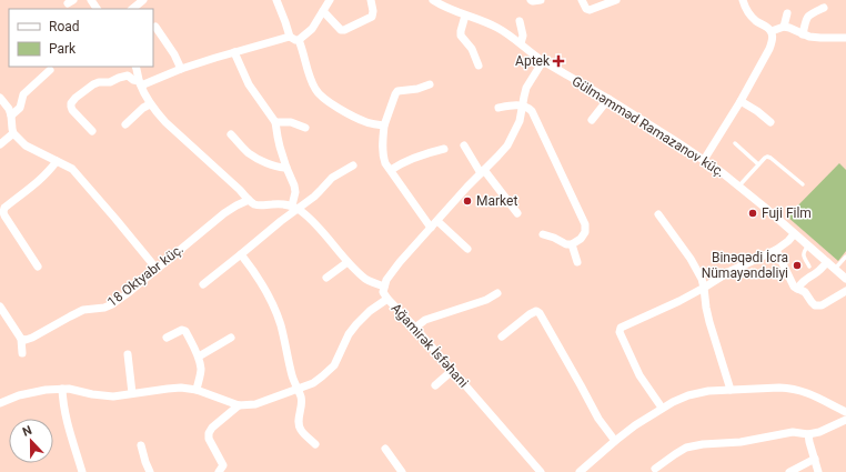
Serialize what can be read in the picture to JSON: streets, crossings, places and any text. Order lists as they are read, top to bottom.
{
  "streets": {
    "street": ["Gülməmməd Ramazanov küç.", "18 Oktyabr küç.", "Ağamirək İsfəhani"]
  },
  "places": {
    "health": ["Aptek"],
    "other": ["Market", "Fuji Film", "Binəqədi İcra Nümayəndəliyi"]
  },
  "legend": ["Road", "Park"],
  "north": "top"
}
